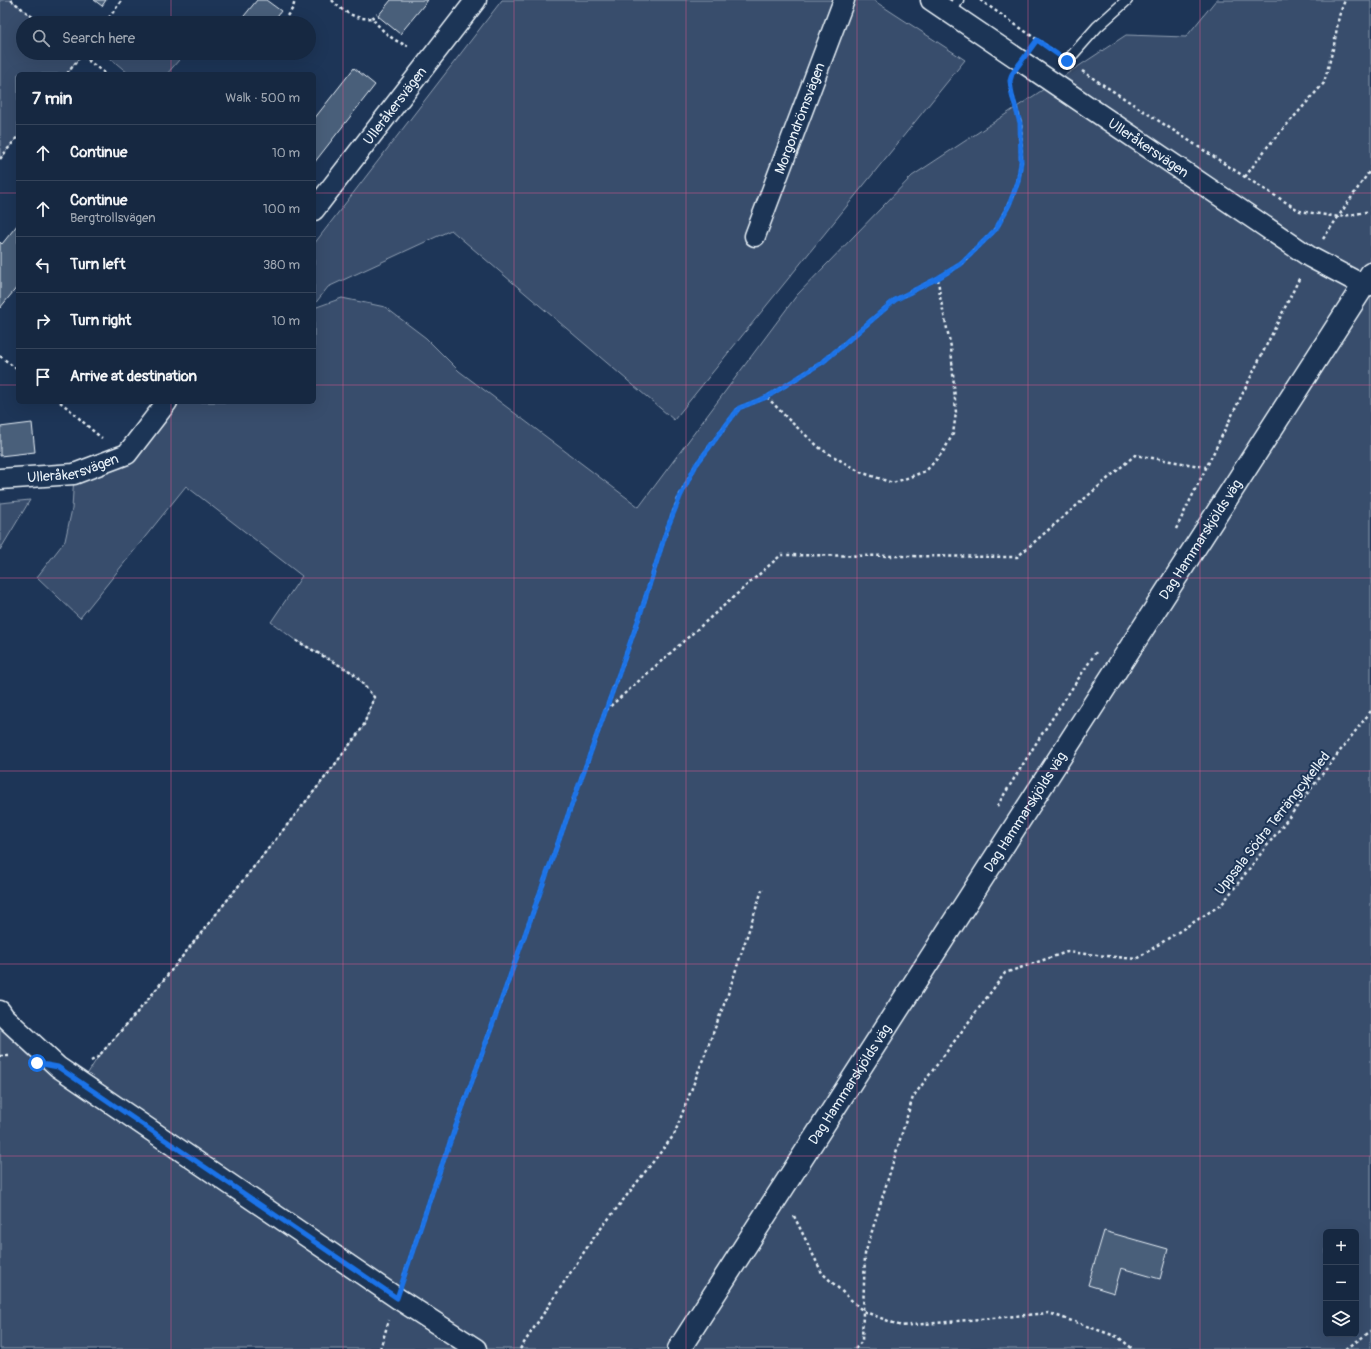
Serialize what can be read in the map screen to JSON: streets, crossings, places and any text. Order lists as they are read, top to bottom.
{
  "streets": {
    "main road": ["Dag Hammarskjölds väg"],
    "street": ["Ulleråkersvägen", "Morgondrömsvägen"],
    "path": ["Uppsala Södra Terrängcykelled"]
  },
  "crossings": [
    ["Ulleråkersvägen", "Dag Hammarskjölds väg"]
  ],
  "page": {
    "search": "Search here",
    "heading": ["7 min", "Walk · 500 m"],
    "list": [
      ["Continue", "10 m"],
      ["Continue", "Bergtrollsvägen", "100 m"],
      ["Turn left", "380 m"],
      ["Turn right", "10 m"],
      "Arrive at destination"
    ],
    "map_buttons": ["+", "−"]
  }
}
